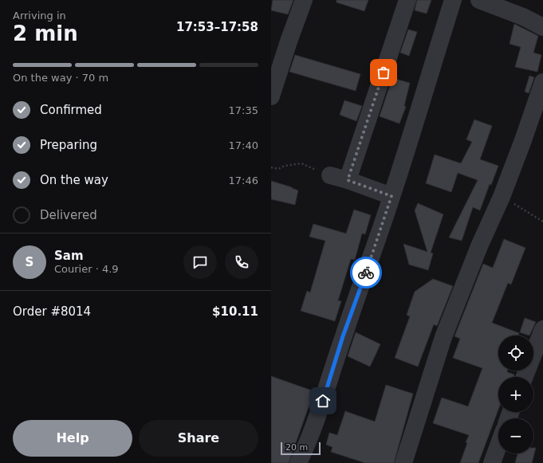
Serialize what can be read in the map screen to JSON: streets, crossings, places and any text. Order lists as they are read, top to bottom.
{
  "scale_bar": "20 m",
  "page": {
    "heading": ["2 min", "Arriving in", "17:53–17:58"],
    "panel": [
      "Sam",
      "Courier · 4.9",
      "Order #8014",
      "$10.11"
    ],
    "bar": "On the way · 70 m",
    "list": [
      ["Confirmed", "17:35"],
      ["Preparing", "17:40"],
      ["On the way", "17:46"],
      "Delivered"
    ],
    "round": "S",
    "map_buttons": ["+", "−"],
    "buttons": ["Help", "Share"],
    "scale": "20 m"
  }
}
